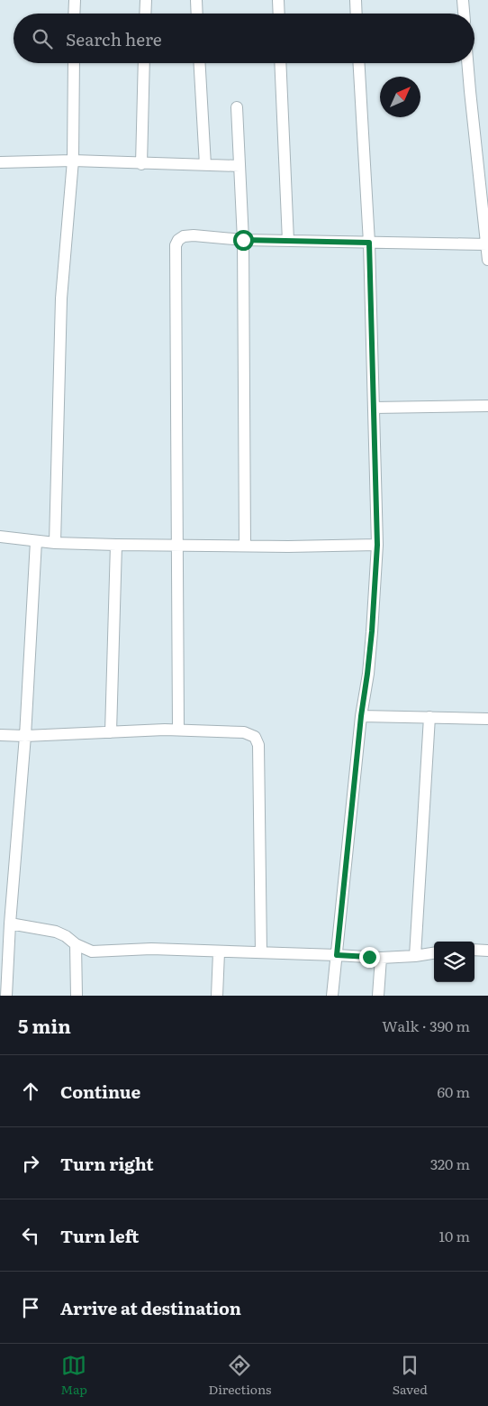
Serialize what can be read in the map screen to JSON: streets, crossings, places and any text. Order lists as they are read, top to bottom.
{
  "north": "top right",
  "page": {
    "search": "Search here",
    "heading": ["5 min", "Walk · 390 m"],
    "list": [
      ["Continue", "60 m"],
      ["Turn right", "320 m"],
      ["Turn left", "10 m"],
      "Arrive at destination"
    ],
    "nav": ["Map", "Directions", "Saved"]
  }
}
